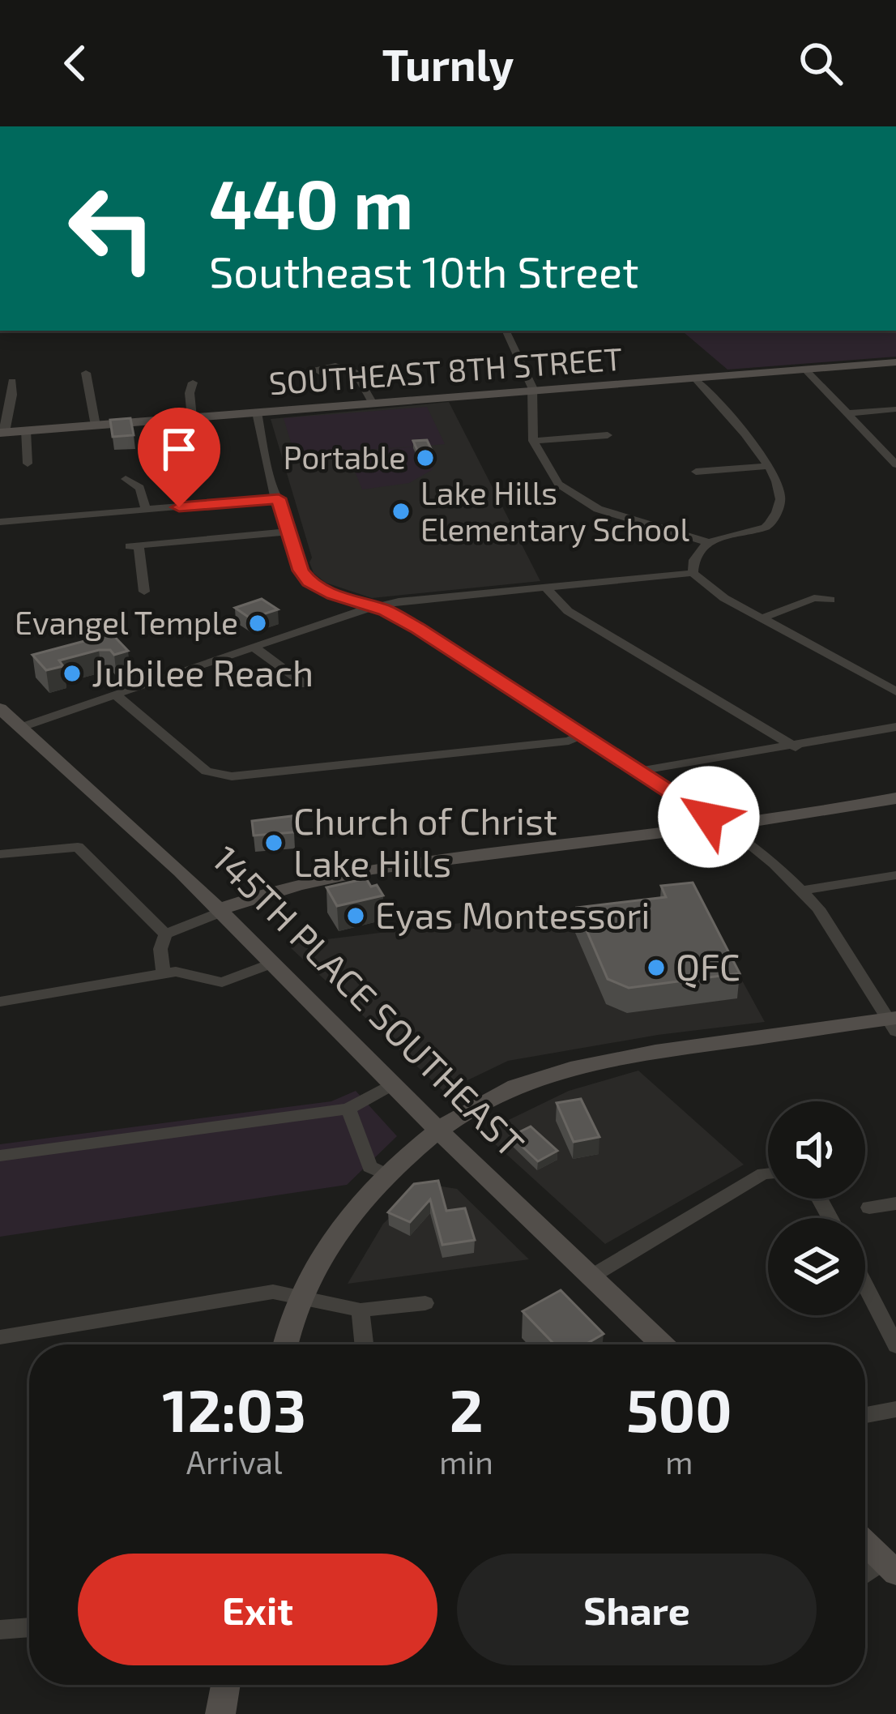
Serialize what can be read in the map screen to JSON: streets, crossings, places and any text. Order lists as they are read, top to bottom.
{
  "streets": {
    "street": ["SOUTHEAST 8TH STREET", "145TH PLACE SOUTHEAST"]
  },
  "places": [
    "Portable",
    "Lake Hills Elementary School",
    "Evangel Temple",
    "Jubilee Reach",
    "Church of Christ Lake Hills",
    "Eyas Montessori",
    "QFC"
  ],
  "page": {
    "header": "Turnly",
    "turn": ["440 m", "Southeast 10th Street"],
    "eta": [
      "12:03",
      "Arrival",
      "2",
      "min",
      "500",
      "m"
    ],
    "buttons": ["Exit", "Share"]
  }
}
